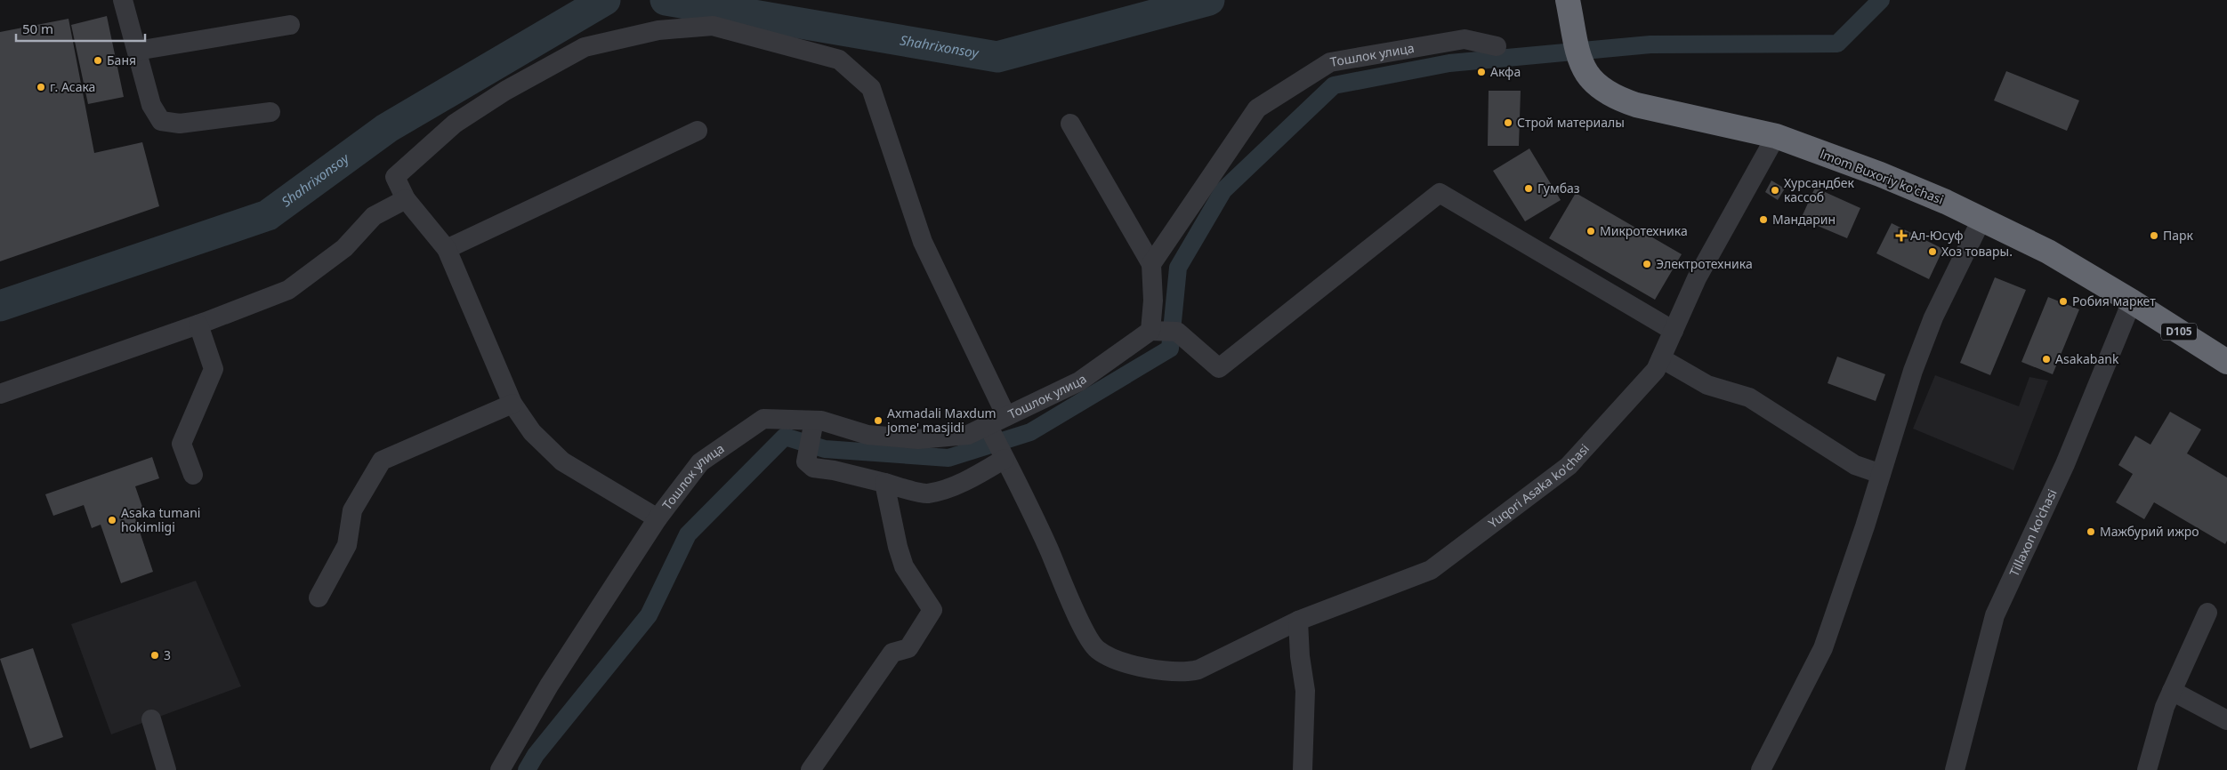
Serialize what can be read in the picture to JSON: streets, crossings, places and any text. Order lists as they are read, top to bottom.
{
  "streets": {
    "highway": ["lmom Buxoriy ko'chasi", "D105"],
    "street": ["Тошлок улица", "Yuqori Asaka ko'chasi", "Tillaxon ko'chasi"]
  },
  "crossings": [
    ["Тошлок улица", "Yuqori Asaka ko'chasi"],
    ["lmom Buxoriy ko'chasi", "Yuqori Asaka ko'chasi"],
    ["lmom Buxoriy ko'chasi", "Tillaxon ko'chasi"]
  ],
  "water": ["Shahrixonsoy"],
  "places": {
    "other": [
      "Баня",
      "Акфа",
      "г. Асака",
      "Строй материалы",
      "Гумбаз",
      "Хурсандбек кассоб",
      "Мандарин",
      "Микротехника",
      "Парк",
      "Хоз товары.",
      "Электротехника",
      "Робия маркет",
      "Asakabank",
      "Axmadali Maxdum jome' masjidi",
      "Asaka tumani hokimligi",
      "Мажбурий ижро",
      "3"
    ],
    "health": ["Ал-Юсуф"]
  },
  "scale_bar": "50 m"
}
